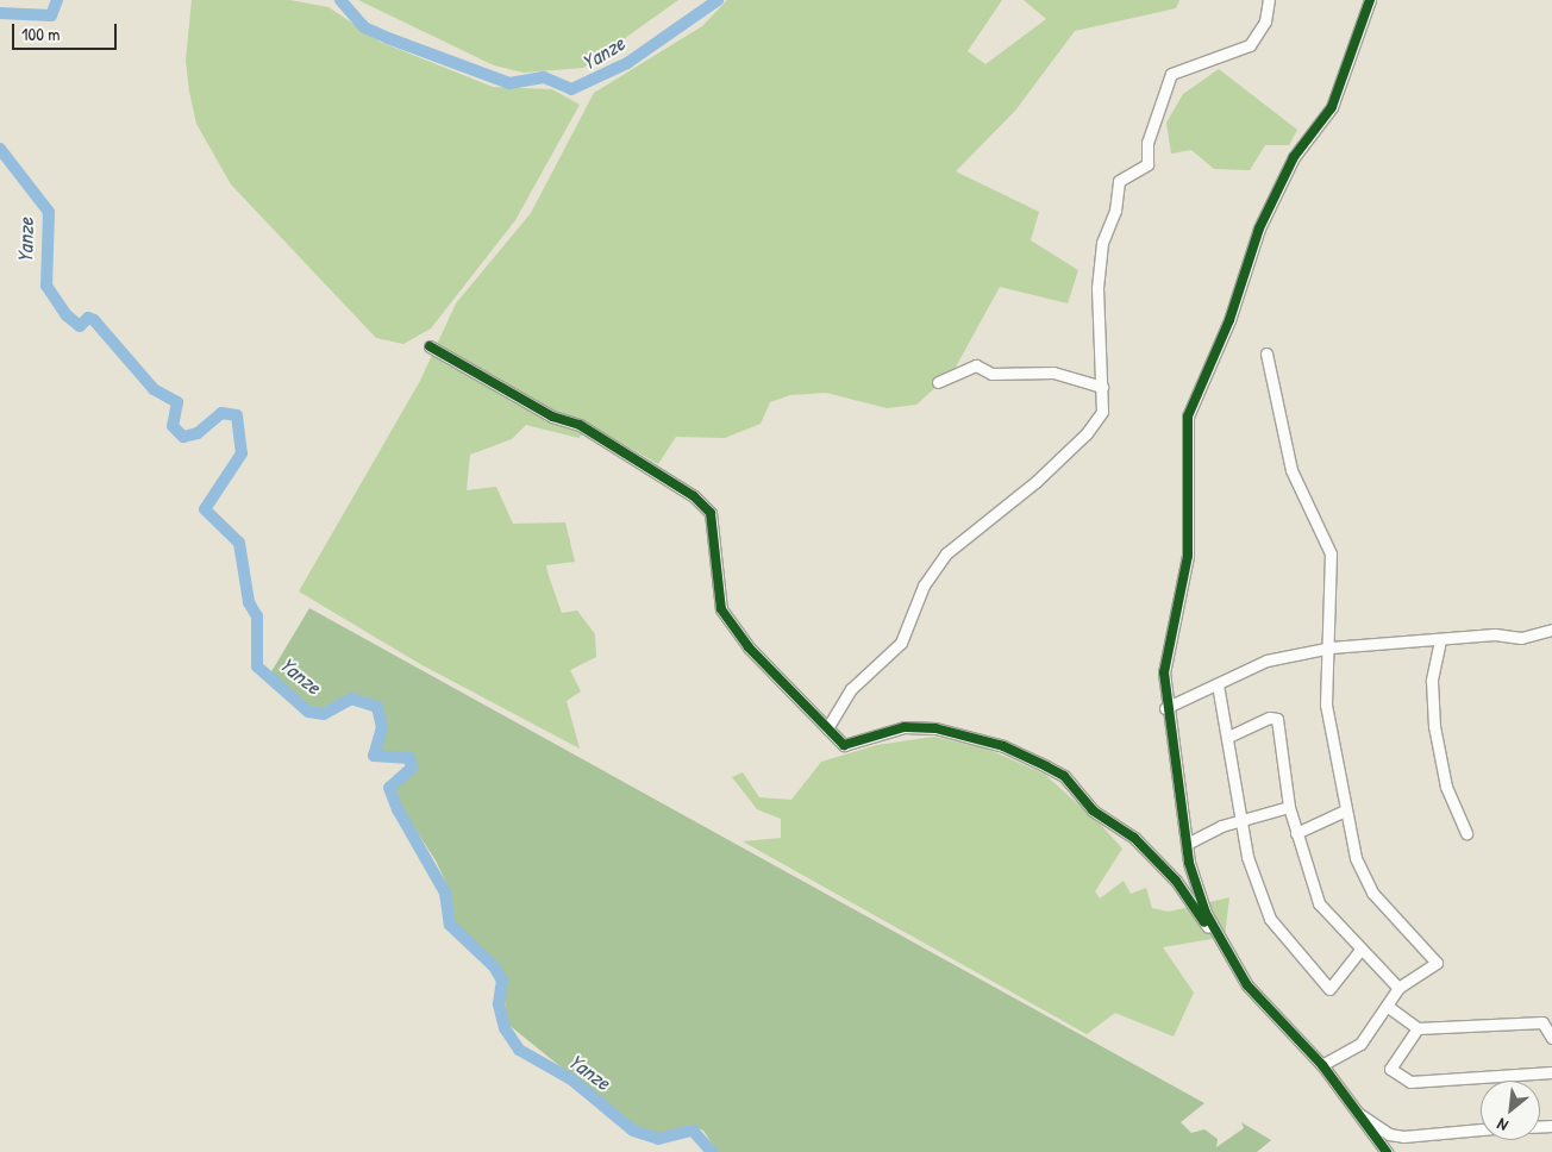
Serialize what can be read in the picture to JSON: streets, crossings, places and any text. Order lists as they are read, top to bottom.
{
  "water": ["Yanze"],
  "scale_bar": "100 m",
  "north": "bottom left"
}
